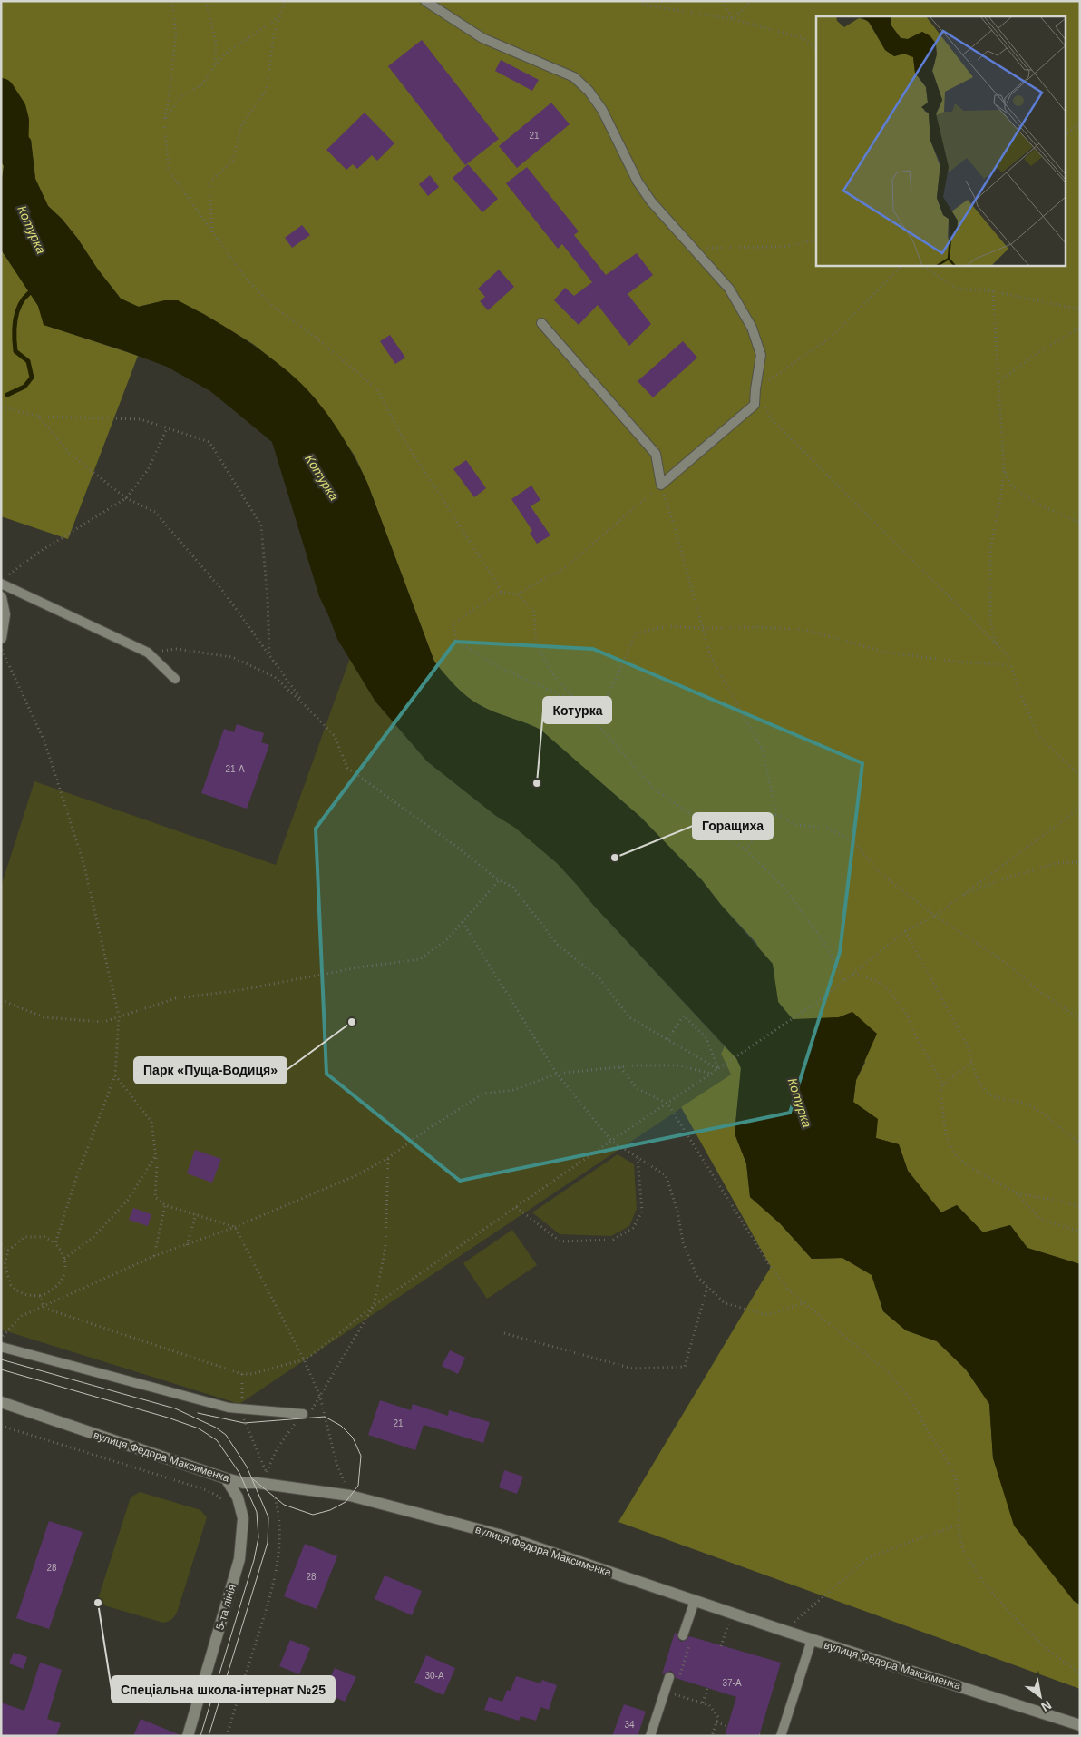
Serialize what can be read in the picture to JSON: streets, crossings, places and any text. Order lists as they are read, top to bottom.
{
  "streets": {
    "street": ["вулиця Федора Максименка", "5-та лінія"]
  },
  "crossings": [
    ["вулиця Федора Максименка", "5-та лінія"]
  ],
  "water": ["Котурка"],
  "places": [
    "Котурка",
    "Горащиха",
    "Парк «Пуща-Водиця»",
    "Спеціальна школа-інтернат №25"
  ],
  "house_numbers": [
    "21",
    "21-А",
    "21",
    "28",
    "28",
    "30-А",
    "37-А",
    "34"
  ],
  "north": "bottom right"
}
